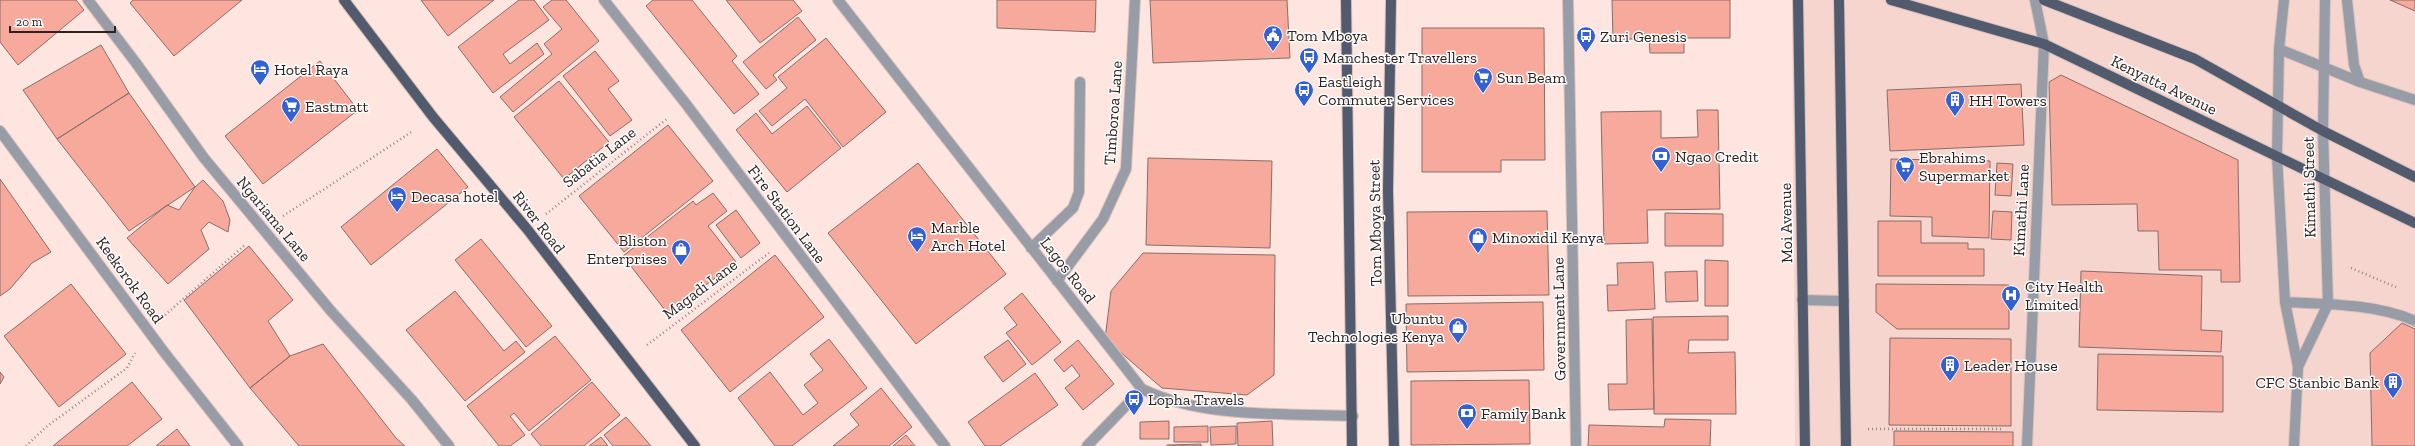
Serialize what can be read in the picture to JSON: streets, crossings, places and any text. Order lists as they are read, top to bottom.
{
  "streets": {
    "main road": [
      "Kenyatta Avenue",
      "River Road",
      "Tom Mboya Street",
      "Moi Avenue"
    ],
    "street": [
      "Timboroa Lane",
      "Kimathi Street",
      "Kimathi Lane",
      "Fire Station Lane",
      "Ngariama Lane",
      "Lagos Road",
      "Keekorok Road",
      "Government Lane"
    ],
    "path": ["Sabatia Lane", "Magadi Lane"]
  },
  "crossings": [
    ["Kenyatta Avenue", "Kimathi Street"],
    ["Kenyatta Avenue", "Kimathi Lane"],
    ["Timboroa Lane", "Lagos Road"],
    ["Sabatia Lane", "Fire Station Lane"],
    ["Sabatia Lane", "River Road"],
    ["Fire Station Lane", "Magadi Lane"],
    ["River Road", "Magadi Lane"],
    ["Tom Mboya Street", "Lagos Road"]
  ],
  "places": {
    "public building": ["Tom Mboya"],
    "bus stop": [
      "Zuri Genesis",
      "Manchester Travellers",
      "Eastleigh Commuter Services",
      "Lopha Travels"
    ],
    "hotel": ["Hotel Raya", "Decasa hotel", "Marble Arch Hotel"],
    "supermarket": ["Sun Beam", "Eastmatt", "Ebrahims Supermarket"],
    "building": ["HH Towers", "Leader House", "CFC Stanbic Bank"],
    "bank": ["Ngao Credit", "Family Bank"],
    "shop": ["Minoxidil Kenya", "Bliston Enterprises", "Ubuntu Technologies Kenya"],
    "hospital": ["City Health Limited"]
  },
  "scale_bar": "20 m"
}
